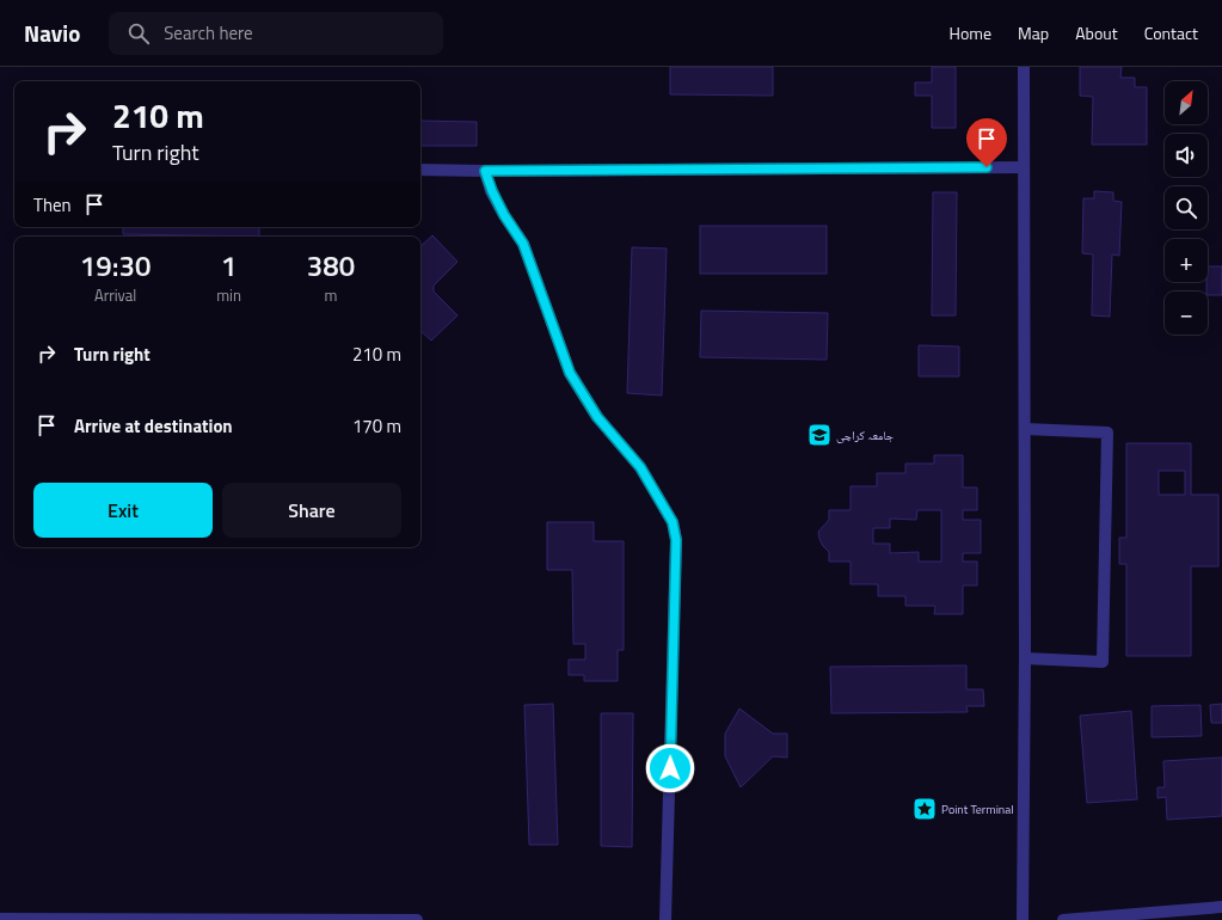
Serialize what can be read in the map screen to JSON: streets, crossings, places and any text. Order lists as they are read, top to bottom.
{
  "places": {
    "school or university": ["جامعہ کراچی"],
    "place": ["Point Terminal"]
  },
  "north": "top right",
  "page": {
    "header": "Navio",
    "search": "Search here",
    "nav": [
      "Home",
      "Map",
      "About",
      "Contact"
    ],
    "map_buttons": ["+", "−"],
    "turn": ["210 m", "Turn right"],
    "then": "Then",
    "eta": [
      "19:30",
      "Arrival",
      "1",
      "min",
      "380",
      "m"
    ],
    "list": [
      {
        "name": "Turn right",
        "value": "210 m"
      },
      {
        "name": "Arrive at destination",
        "value": "170 m"
      }
    ],
    "buttons": ["Exit", "Share"]
  }
}
